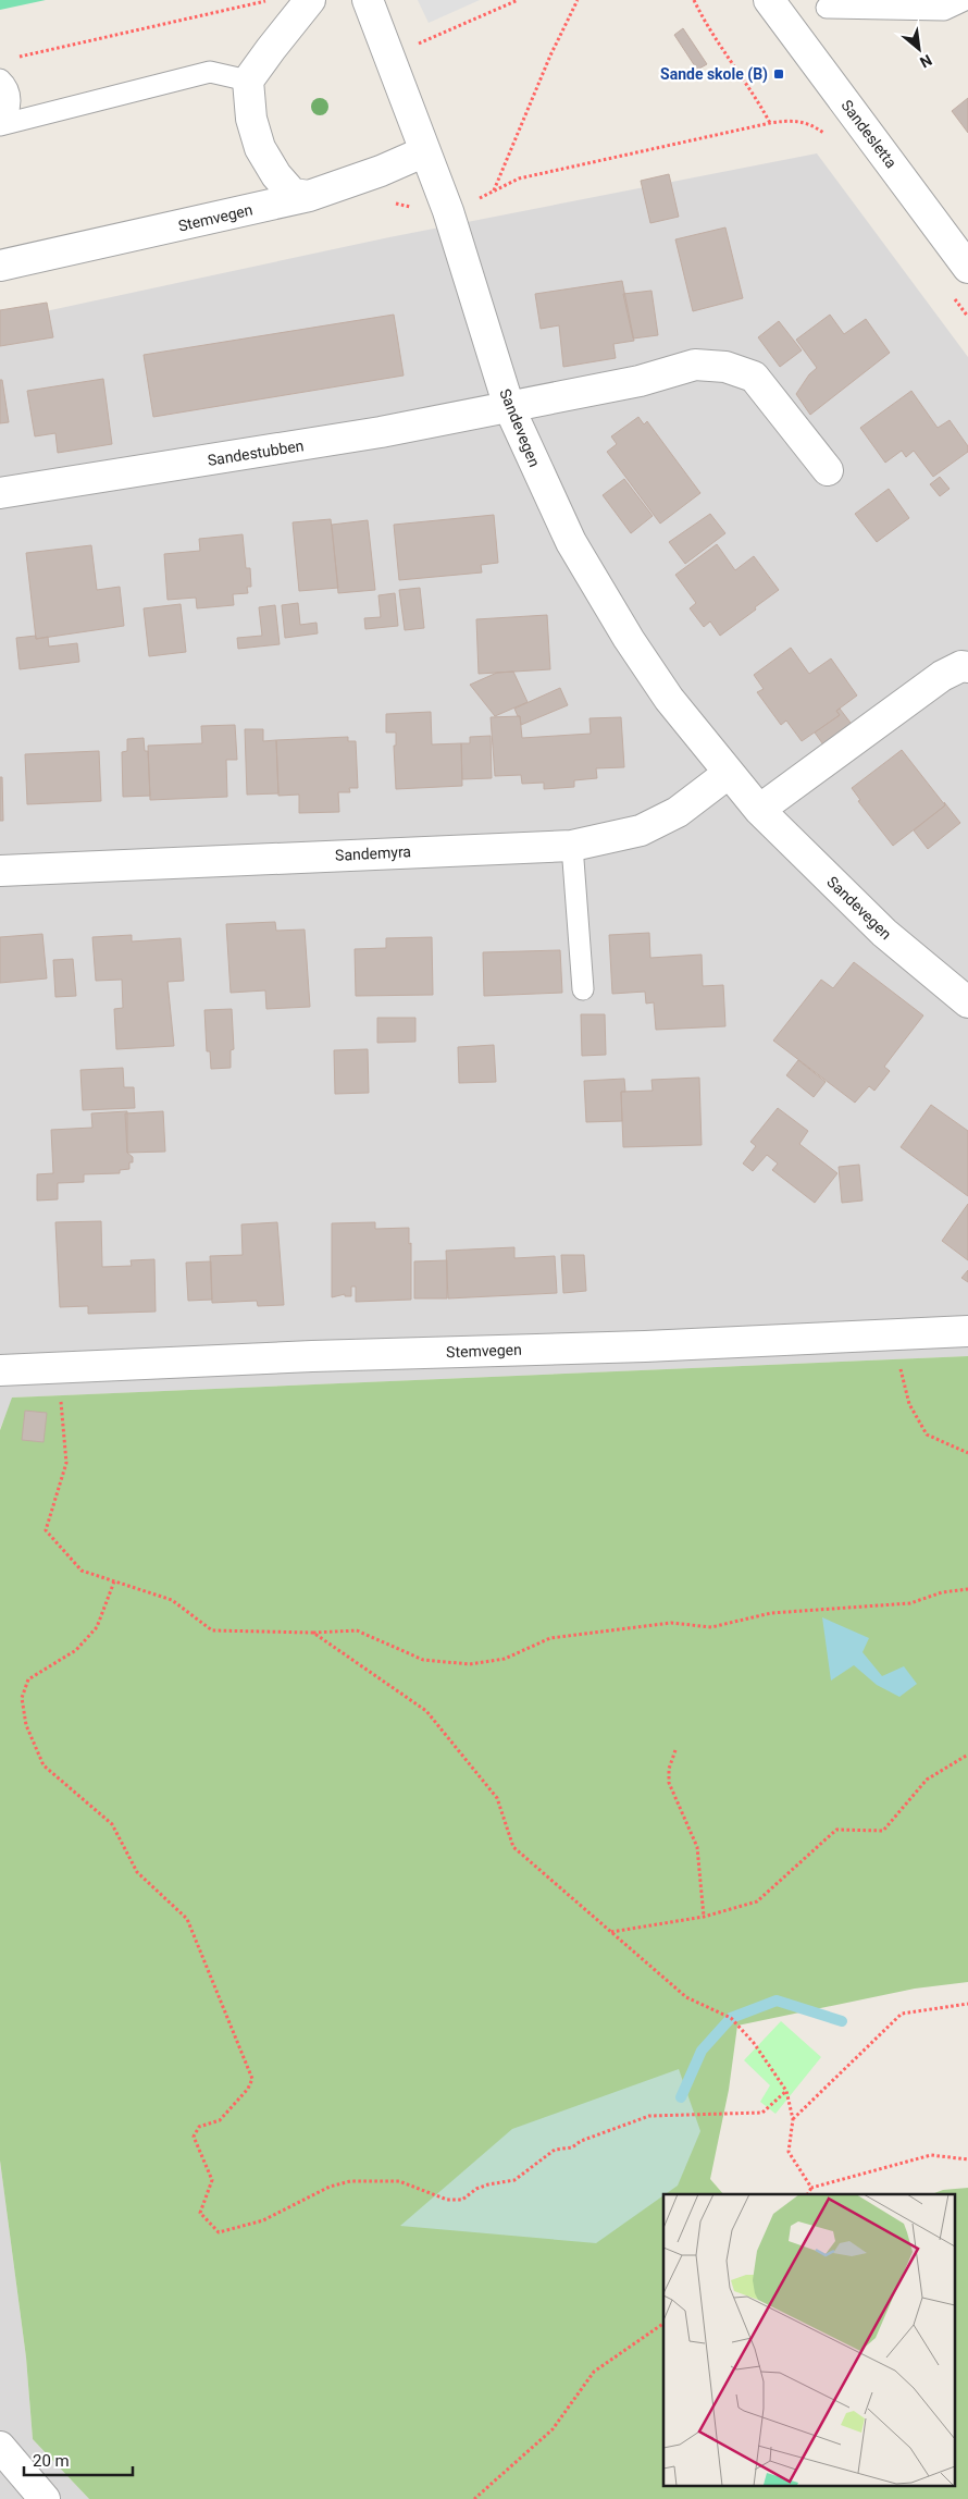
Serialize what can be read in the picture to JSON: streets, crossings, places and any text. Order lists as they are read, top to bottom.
{
  "streets": {
    "street": [
      "Sandesletta",
      "Stemvegen",
      "Sandevegen",
      "Sandestubben",
      "Sandemyra"
    ]
  },
  "crossings": [
    ["Stemvegen", "Sandevegen"],
    ["Sandevegen", "Sandestubben"],
    ["Sandevegen", "Sandemyra"]
  ],
  "places": {
    "transit": ["Sande skole (B)"]
  },
  "scale_bar": "20 m",
  "north": "bottom right"
}
